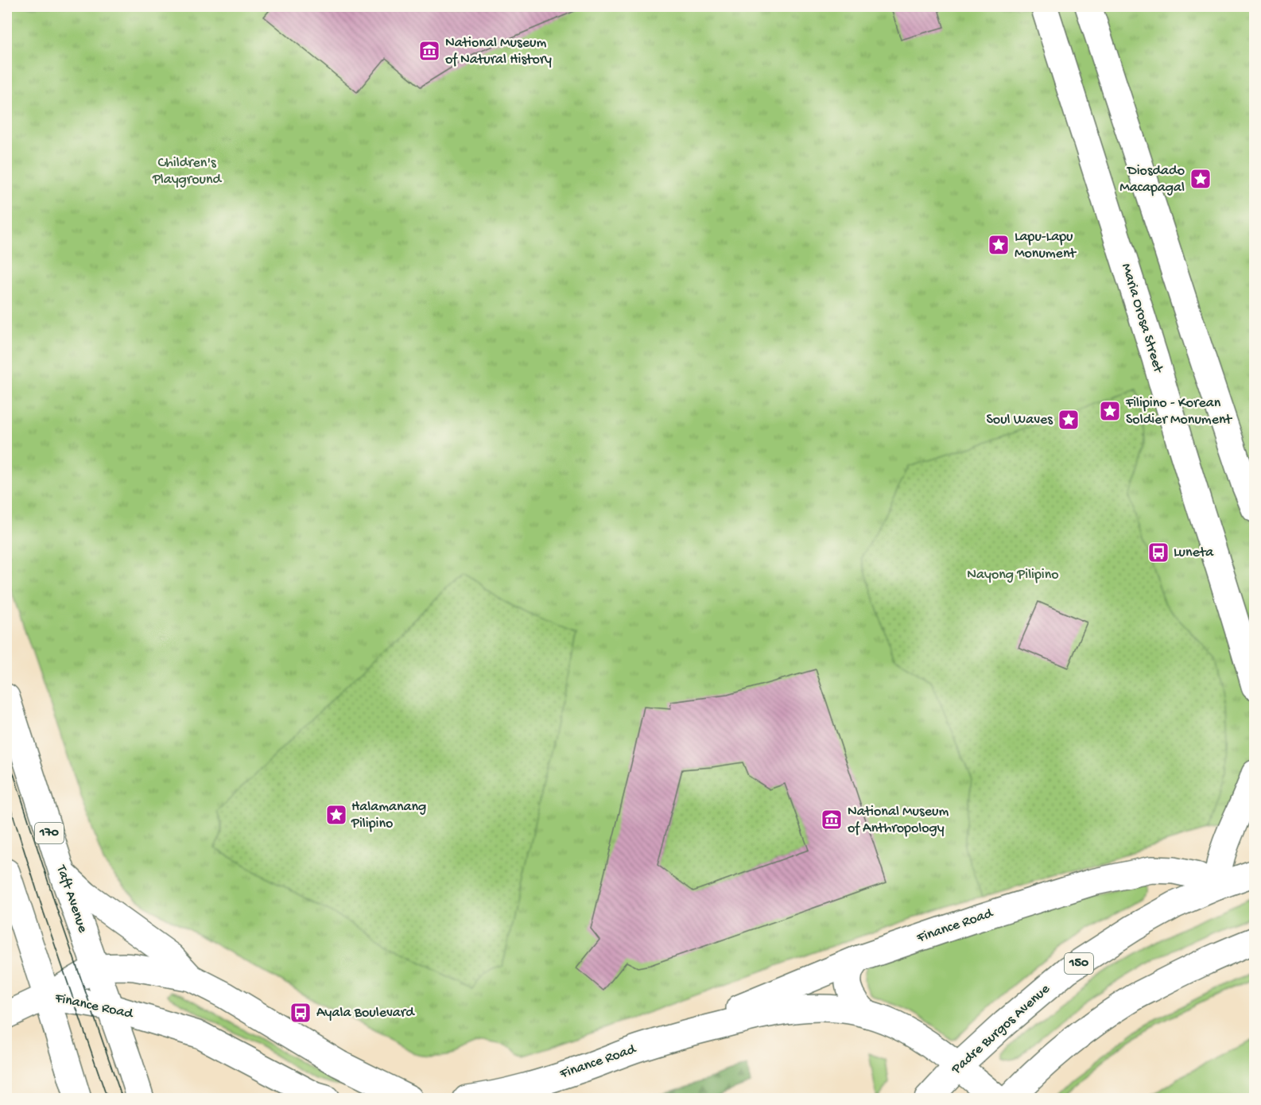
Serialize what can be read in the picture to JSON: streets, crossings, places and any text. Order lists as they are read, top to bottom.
{
  "streets": {
    "main road": [
      "Maria Orosa Street",
      "170",
      "Taft Avenue",
      "Finance Road",
      "150",
      "Padre Burgos Avenue"
    ]
  },
  "crossings": [
    ["Taft Avenue", "Finance Road"],
    ["Finance Road", "Padre Burgos Avenue"]
  ],
  "parks": ["Children's Playground", "Nayong Pilipino"],
  "places": {
    "museum": ["National Museum of Natural History", "National Museum of Anthropology"],
    "place": [
      "Diosdado Macapagal",
      "Lapu-Lapu Monument",
      "Filipino - Korean Soldier Monument",
      "Soul Waves",
      "Halamanang Pilipino"
    ],
    "bus stop": ["Luneta", "Ayala Boulevard"]
  }
}
